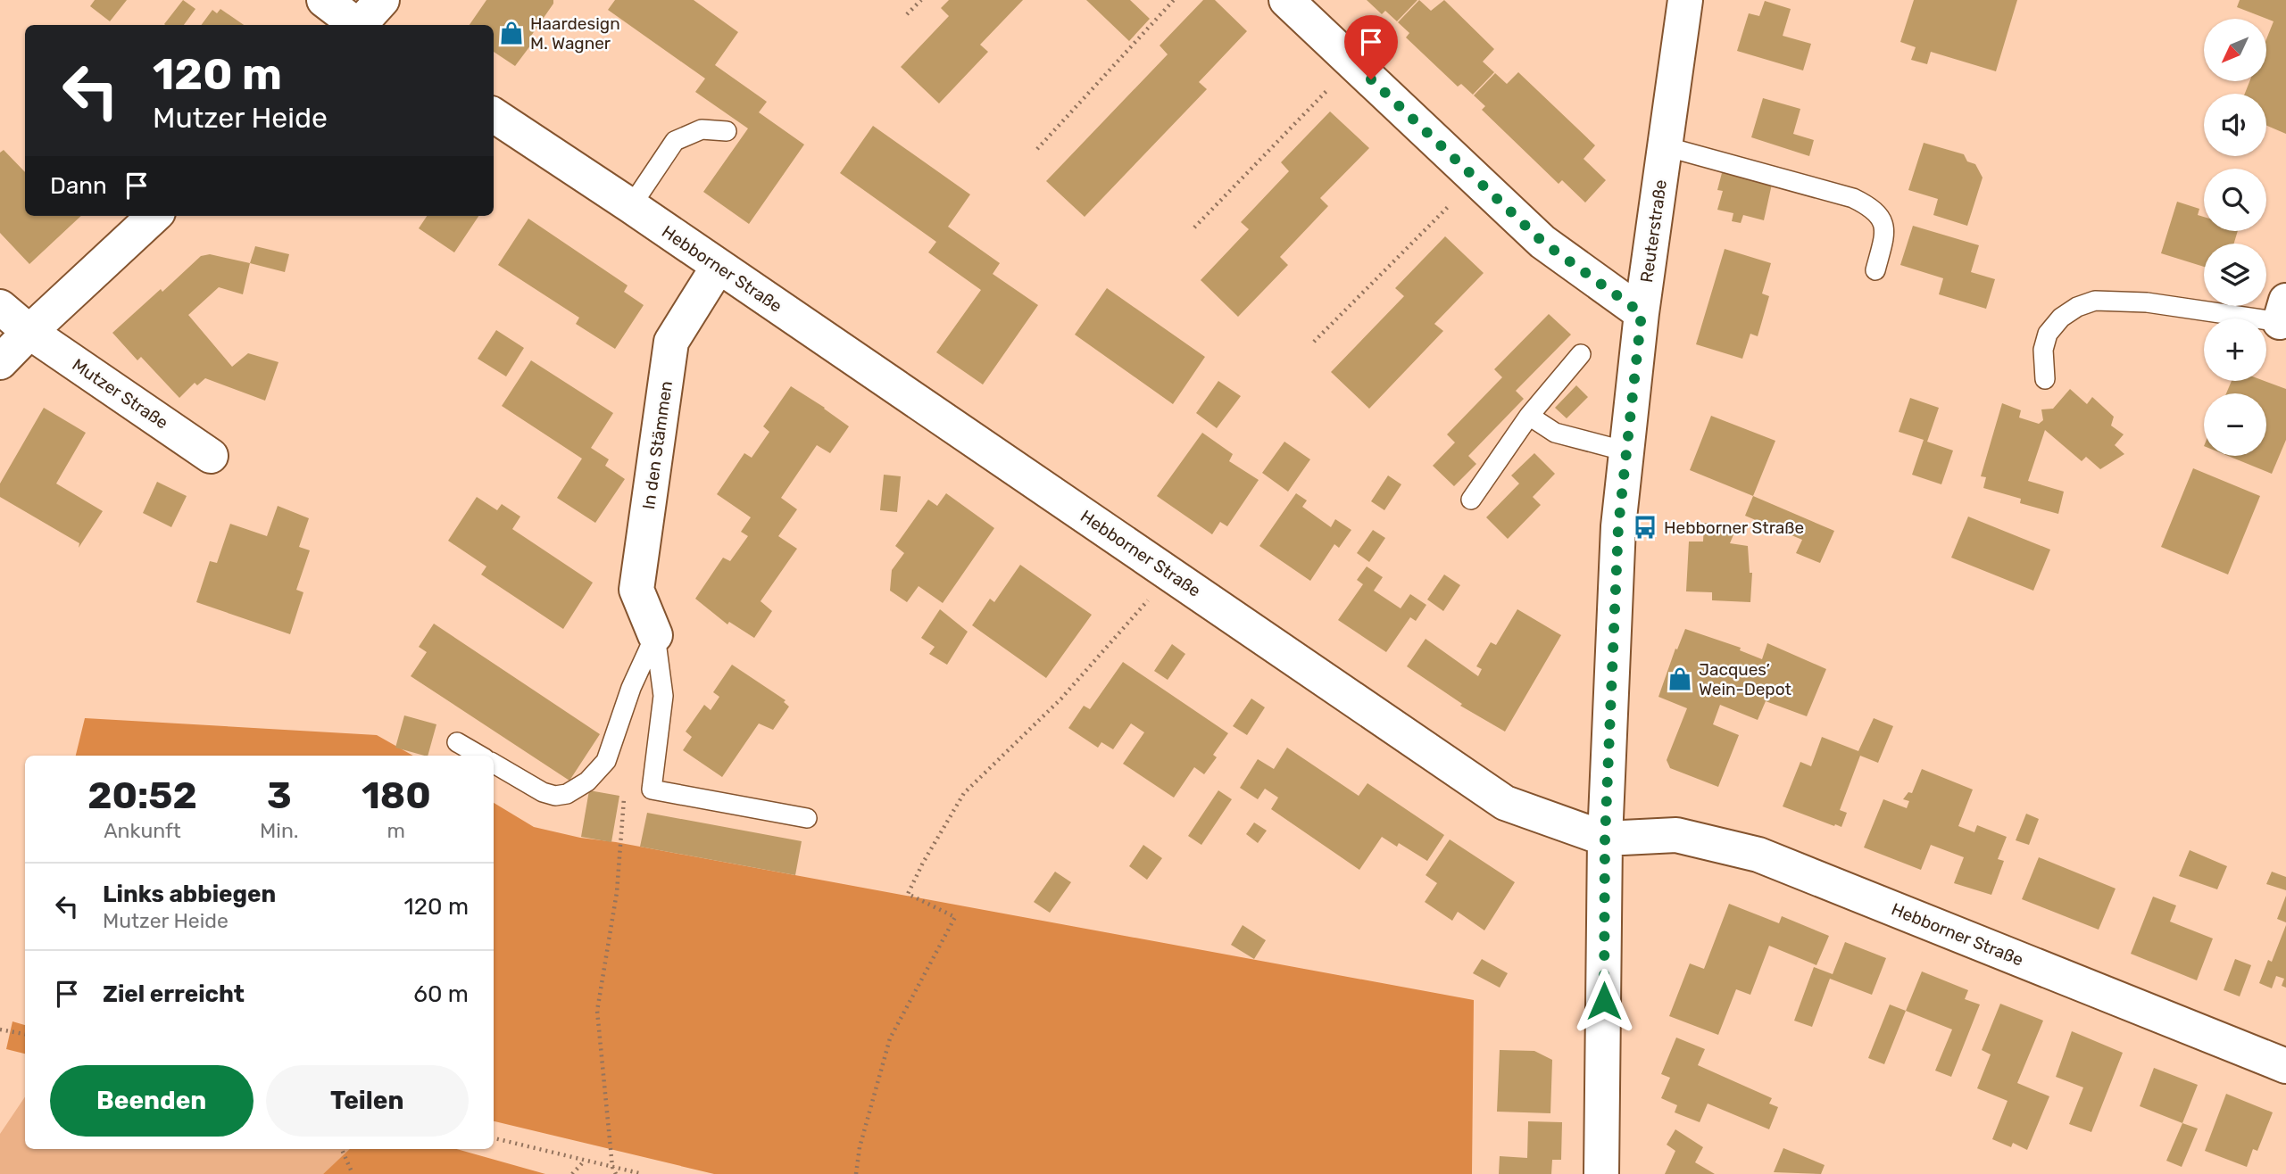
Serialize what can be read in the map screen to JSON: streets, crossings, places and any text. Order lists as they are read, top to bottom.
{
  "streets": {
    "street": [
      "Reuterstraße",
      "Hebborner Straße",
      "Mutzer Straße",
      "In den Stämmen"
    ]
  },
  "crossings": [
    ["Reuterstraße", "Hebborner Straße"],
    ["Hebborner Straße", "In den Stämmen"]
  ],
  "places": {
    "shop": ["Haardesign M. Wagner", "Jacques’ Wein-Depot"],
    "bus stop": ["Hebborner Straße"]
  },
  "north": "bottom left",
  "page": {
    "map_buttons": ["+", "−"],
    "turn": ["120 m", "Mutzer Heide"],
    "then": "Dann",
    "eta": [
      "20:52",
      "Ankunft",
      "3",
      "Min.",
      "180",
      "m"
    ],
    "list": [
      {
        "name": "Links abbiegen",
        "note": "Mutzer Heide",
        "value": "120 m"
      },
      {
        "name": "Ziel erreicht",
        "value": "60 m"
      }
    ],
    "buttons": ["Beenden", "Teilen"]
  }
}
